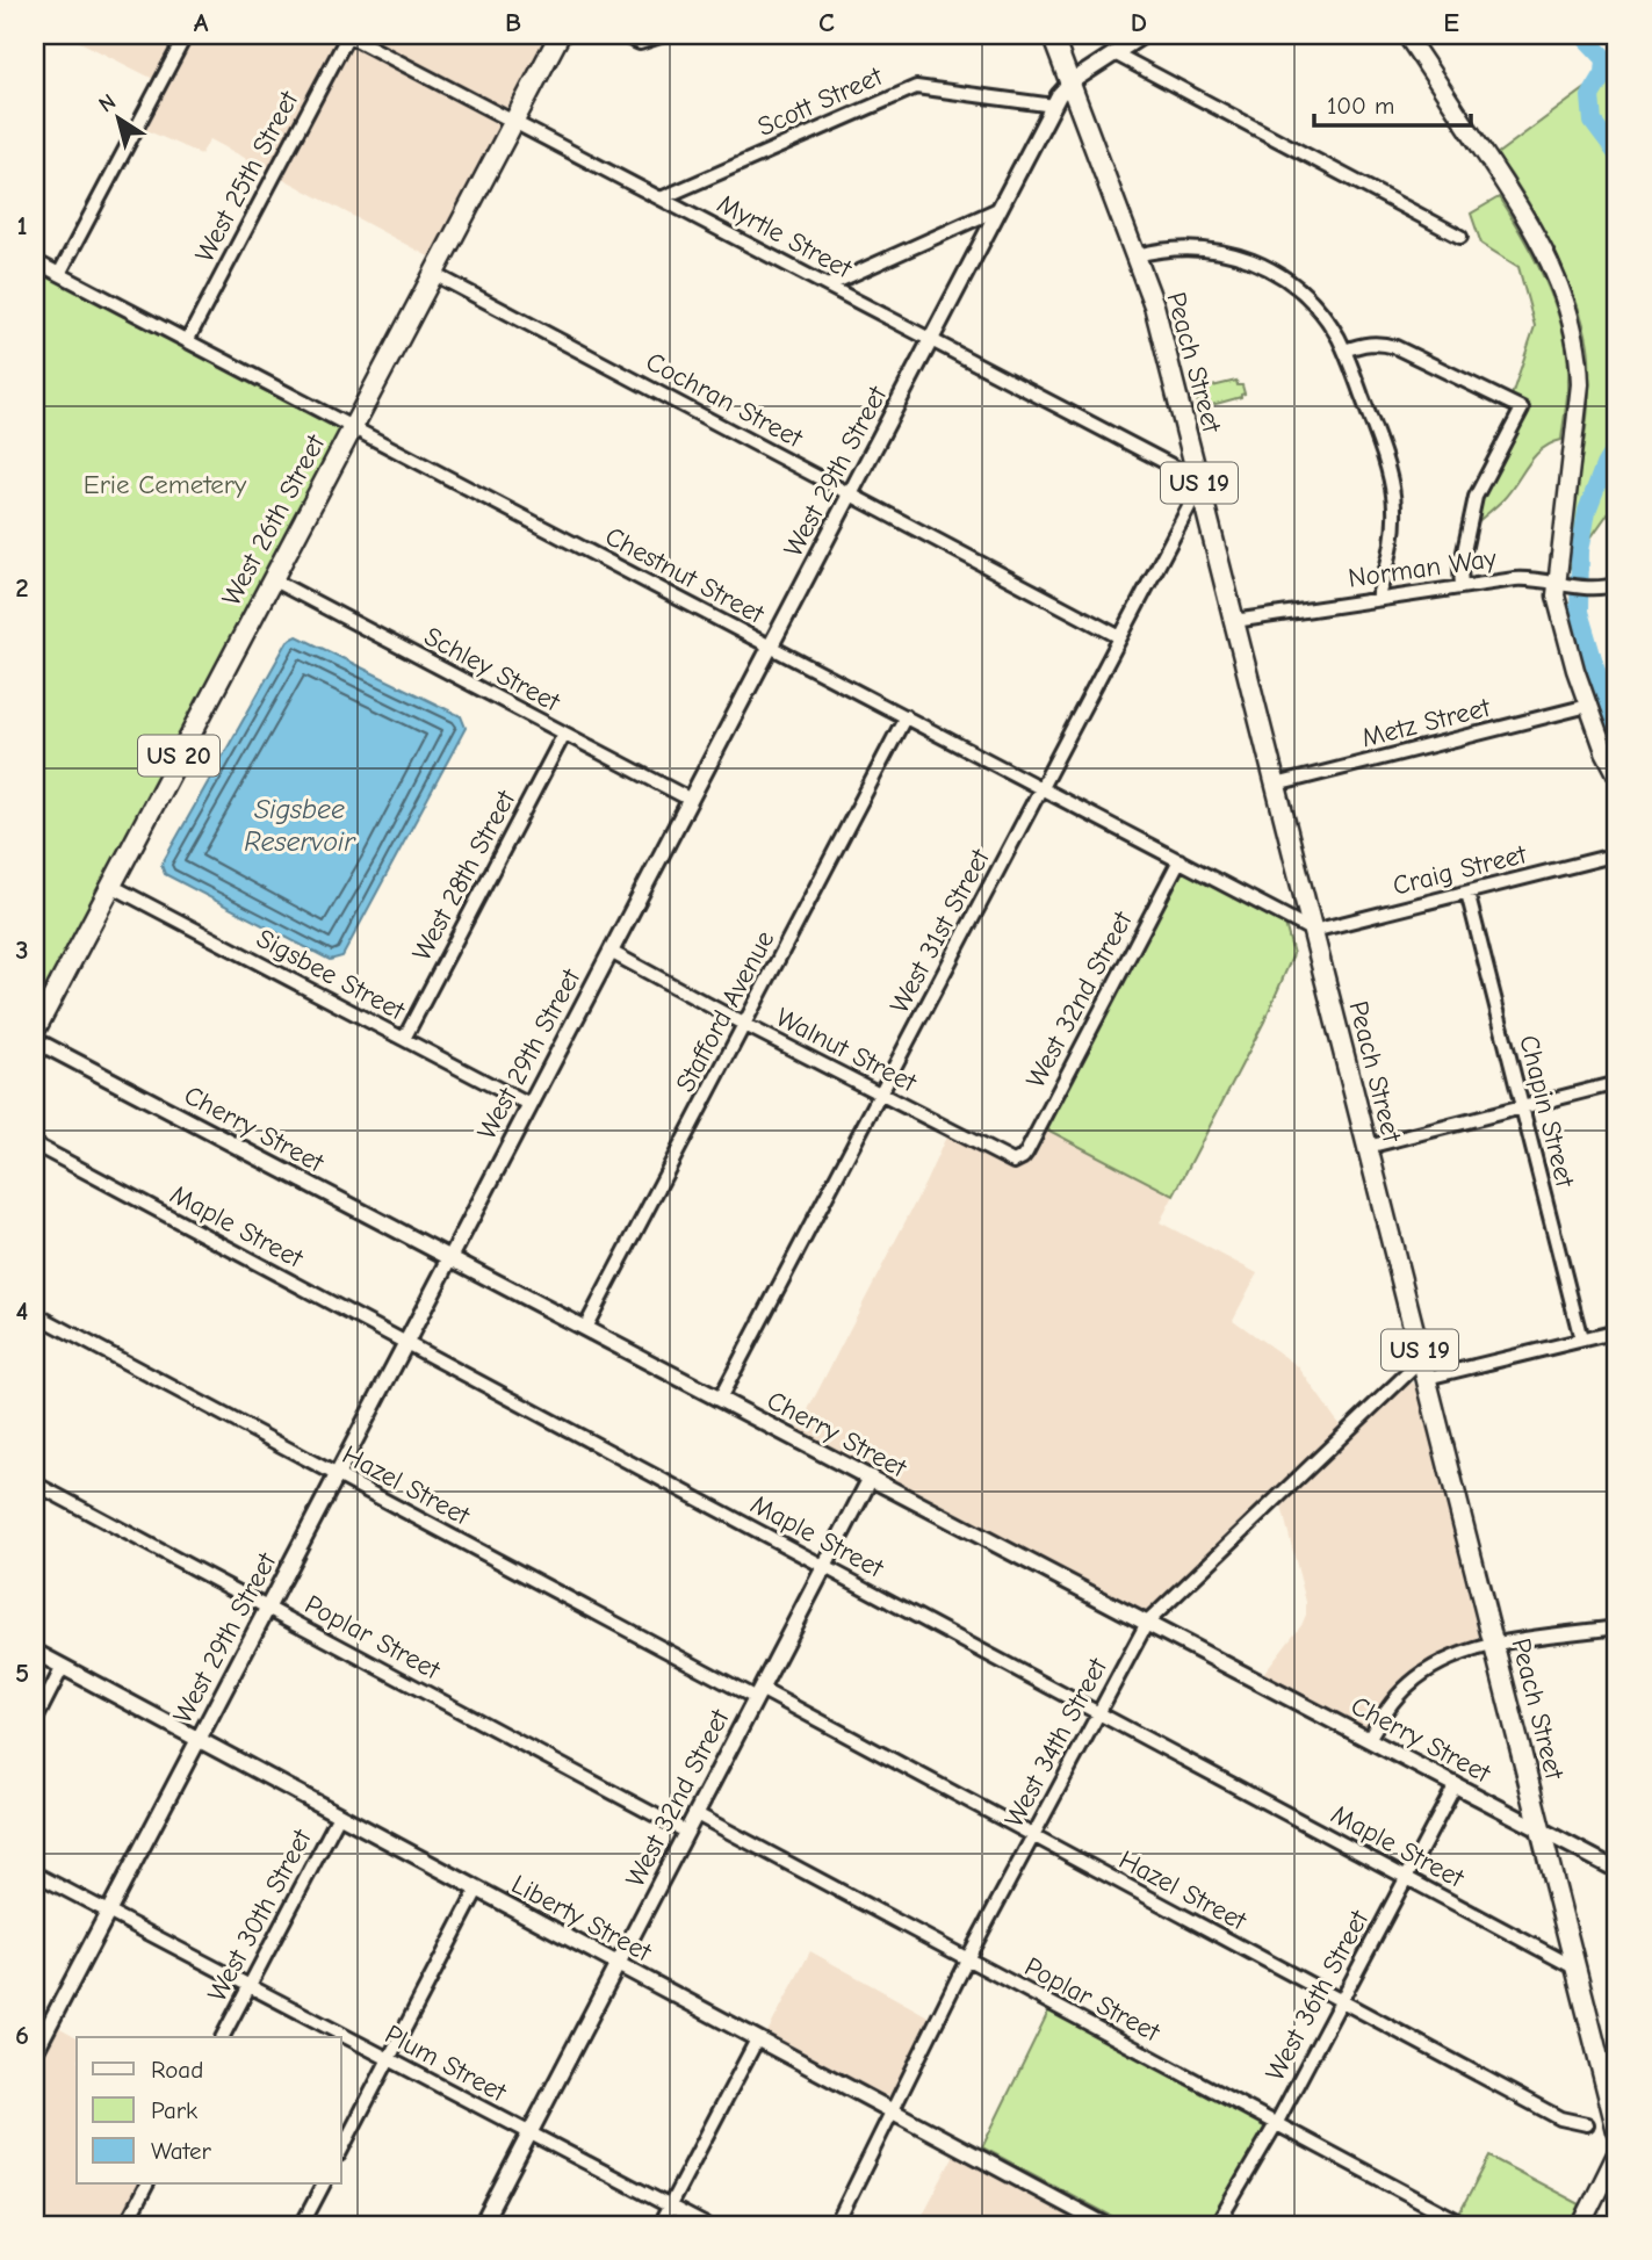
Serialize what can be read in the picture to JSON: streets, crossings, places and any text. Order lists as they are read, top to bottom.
{
  "streets": {
    "main road": [
      "Peach Street",
      "US 19",
      "West 26th Street",
      "US 20"
    ],
    "street": [
      "Scott Street",
      "West 25th Street",
      "Myrtle Street",
      "Cochran Street",
      "West 29th Street",
      "Norman Way",
      "Chestnut Street",
      "Schley Street",
      "Metz Street",
      "Craig Street",
      "West 28th Street",
      "West 31st Street",
      "Sigsbee Street",
      "West 32nd Street",
      "Stafford Avenue",
      "Walnut Street",
      "Chapin Street",
      "Cherry Street",
      "Maple Street",
      "Hazel Street",
      "Poplar Street",
      "West 34th Street",
      "West 30th Street",
      "Liberty Street",
      "West 36th Street",
      "Plum Street"
    ]
  },
  "crossings": [
    ["Scott Street", "Myrtle Street"],
    ["Scott Street", "West 29th Street"],
    ["West 25th Street", "Myrtle Street"],
    ["West 25th Street", "Chestnut Street"],
    ["Myrtle Street", "Peach Street"],
    ["Myrtle Street", "West 29th Street"],
    ["Myrtle Street", "West 26th Street"],
    ["Myrtle Street", "West 31st Street"],
    ["Peach Street", "West 29th Street"],
    ["Peach Street", "Norman Way"],
    ["Peach Street", "Chestnut Street"],
    ["Peach Street", "Metz Street"],
    ["Peach Street", "Craig Street"],
    ["Peach Street", "West 31st Street"],
    ["Peach Street", "Cherry Street"],
    ["Peach Street", "Maple Street"],
    ["Peach Street", "West 34th Street"],
    ["Cochran Street", "West 29th Street"],
    ["Cochran Street", "West 26th Street"],
    ["Cochran Street", "West 31st Street"],
    ["West 29th Street", "Chestnut Street"],
    ["West 29th Street", "Schley Street"],
    ["West 29th Street", "Sigsbee Street"],
    ["West 29th Street", "Walnut Street"],
    ["West 29th Street", "Cherry Street"],
    ["West 29th Street", "Maple Street"],
    ["West 29th Street", "Hazel Street"],
    ["West 29th Street", "Poplar Street"],
    ["West 29th Street", "Liberty Street"],
    ["West 29th Street", "Plum Street"],
    ["West 26th Street", "Chestnut Street"],
    ["West 26th Street", "Schley Street"],
    ["West 26th Street", "Sigsbee Street"],
    ["Chestnut Street", "Craig Street"],
    ["Chestnut Street", "West 31st Street"],
    ["Chestnut Street", "West 32nd Street"],
    ["Chestnut Street", "Stafford Avenue"],
    ["Schley Street", "West 28th Street"],
    ["Craig Street", "Chapin Street"],
    ["West 28th Street", "Sigsbee Street"],
    ["West 31st Street", "Walnut Street"],
    ["West 31st Street", "Cherry Street"],
    ["West 32nd Street", "Walnut Street"],
    ["West 32nd Street", "Cherry Street"],
    ["West 32nd Street", "Maple Street"],
    ["West 32nd Street", "Hazel Street"],
    ["West 32nd Street", "Poplar Street"],
    ["West 32nd Street", "Liberty Street"],
    ["West 32nd Street", "Plum Street"],
    ["Stafford Avenue", "Walnut Street"],
    ["Stafford Avenue", "Cherry Street"],
    ["Cherry Street", "West 34th Street"],
    ["Cherry Street", "West 36th Street"],
    ["Maple Street", "West 34th Street"],
    ["Maple Street", "West 36th Street"],
    ["Hazel Street", "West 34th Street"],
    ["Hazel Street", "West 36th Street"],
    ["Poplar Street", "West 34th Street"],
    ["Poplar Street", "West 36th Street"],
    ["West 34th Street", "Liberty Street"],
    ["West 30th Street", "Liberty Street"],
    ["West 30th Street", "Plum Street"]
  ],
  "water": ["Sigsbee Reservoir"],
  "parks": ["Erie Cemetery"],
  "legend": ["Road", "Park", "Water"],
  "scale_bar": "100 m",
  "north": "top left",
  "grid": {
    "columns": [
      "A",
      "B",
      "C",
      "D",
      "E"
    ],
    "rows": [
      "1",
      "2",
      "3",
      "4",
      "5",
      "6"
    ]
  }
}
